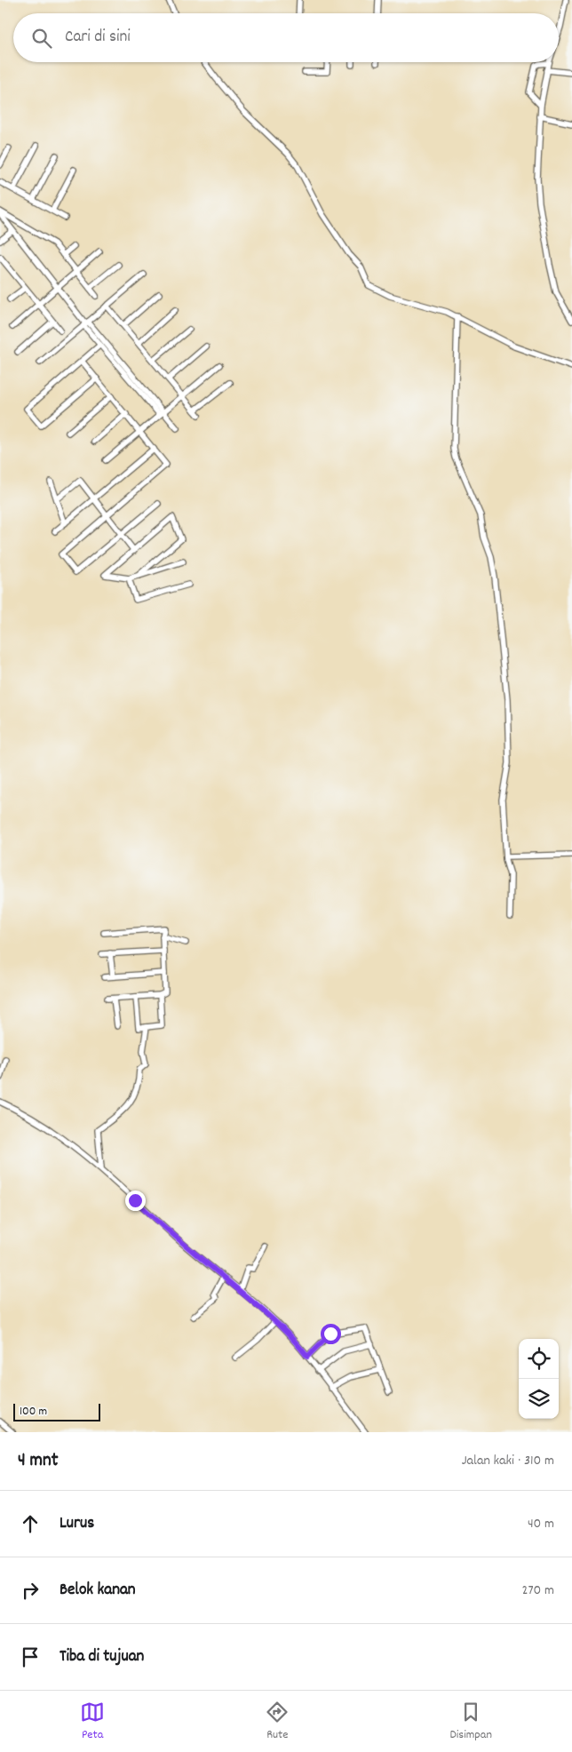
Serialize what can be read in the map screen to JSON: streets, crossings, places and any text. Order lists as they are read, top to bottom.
{
  "scale_bar": "100 m",
  "page": {
    "search": "Cari di sini",
    "scale": "100 m",
    "heading": ["4 mnt", "Jalan kaki · 310 m"],
    "list": [
      ["Lurus", "40 m"],
      ["Belok kanan", "270 m"],
      "Tiba di tujuan"
    ],
    "nav": ["Peta", "Rute", "Disimpan"]
  }
}
